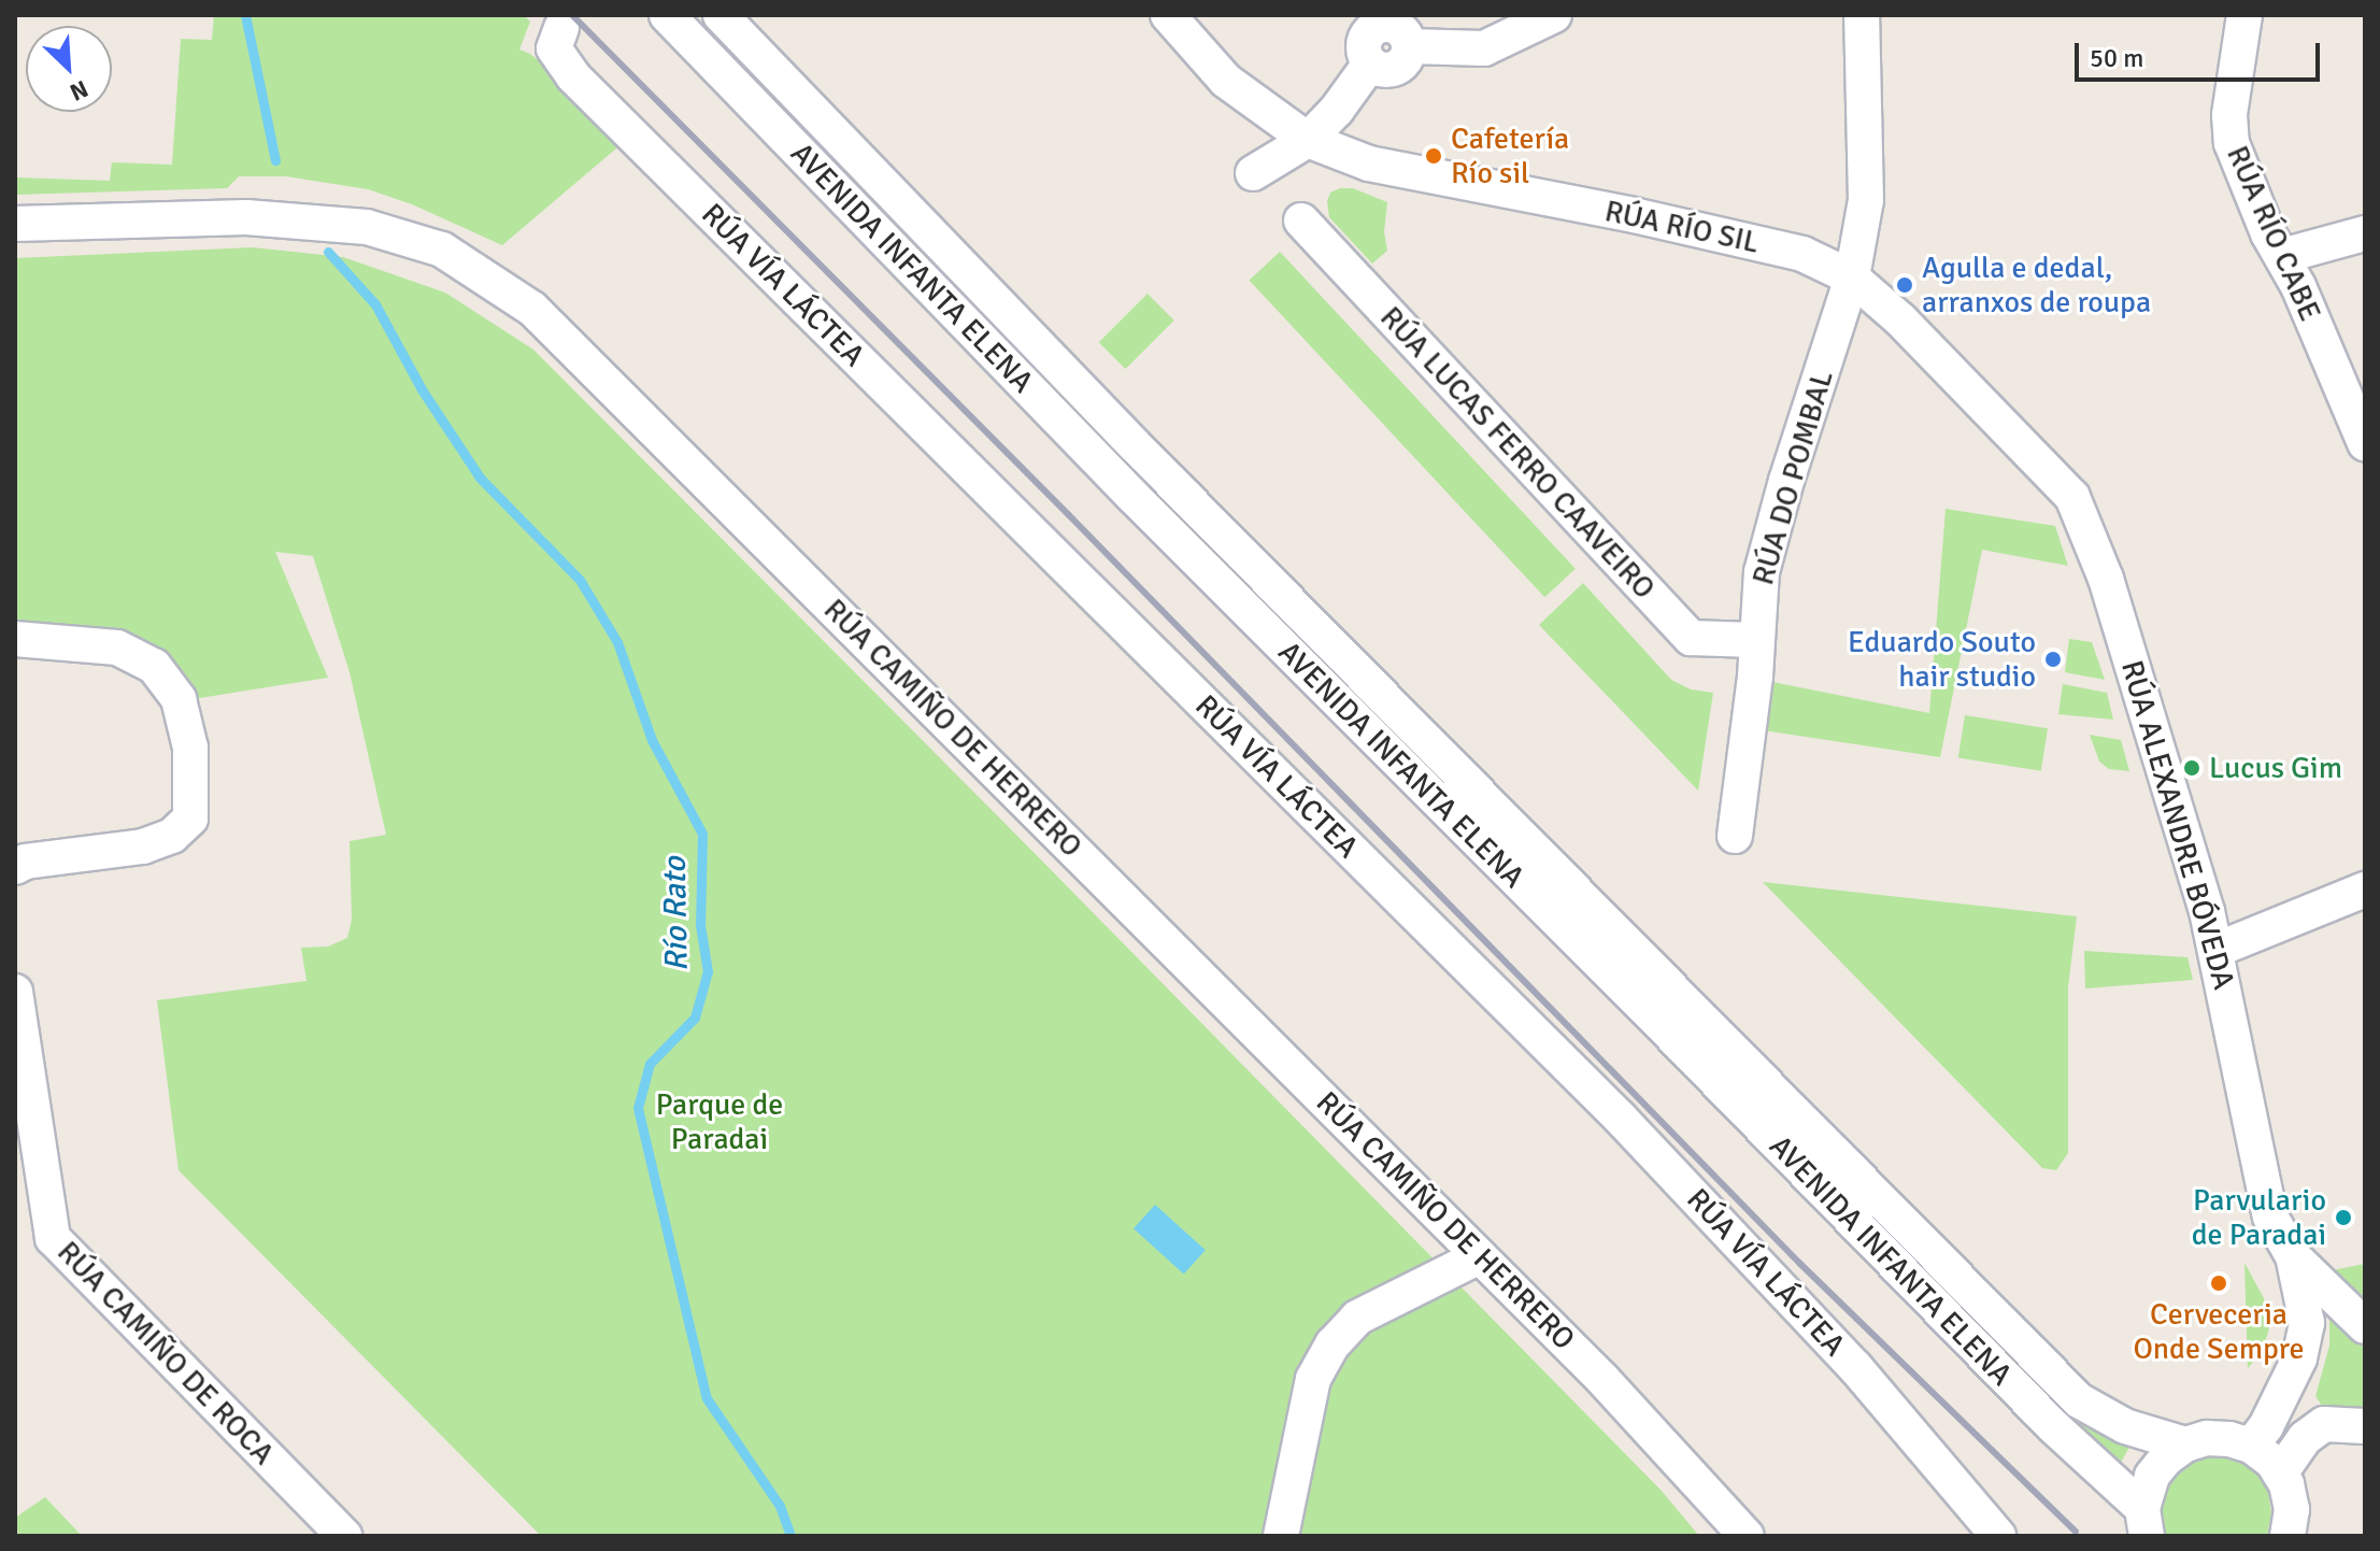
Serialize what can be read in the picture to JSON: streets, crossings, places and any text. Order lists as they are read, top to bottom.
{
  "streets": {
    "street": [
      "RÚA RÍO SIL",
      "RÚA RÍO CABE",
      "AVENIDA INFANTA ELENA",
      "RÚA VÍA LÁCTEA",
      "RÚA LUCAS FERRO CAAVEIRO",
      "RÚA DO POMBAL",
      "RÚA CAMIÑO DE HERRERO",
      "RÚA ALEXANDRE BÓVEDA",
      "RÚA CAMIÑO DE ROCA"
    ]
  },
  "crossings": [
    ["RÚA RÍO SIL", "RÚA DO POMBAL"],
    ["RÚA RÍO SIL", "RÚA ALEXANDRE BÓVEDA"],
    ["RÚA LUCAS FERRO CAAVEIRO", "RÚA DO POMBAL"],
    ["RÚA DO POMBAL", "RÚA ALEXANDRE BÓVEDA"]
  ],
  "water": ["Río Rato"],
  "parks": ["Parque de Paradai"],
  "places": [
    "Cafetería Río sil",
    "Agulla e dedal, arranxos de roupa",
    "Eduardo Souto hair studio",
    "Lucus Gim",
    "Parvulario de Paradai",
    "Cerveceria Onde Sempre"
  ],
  "scale_bar": "50 m",
  "north": "bottom right"
}
